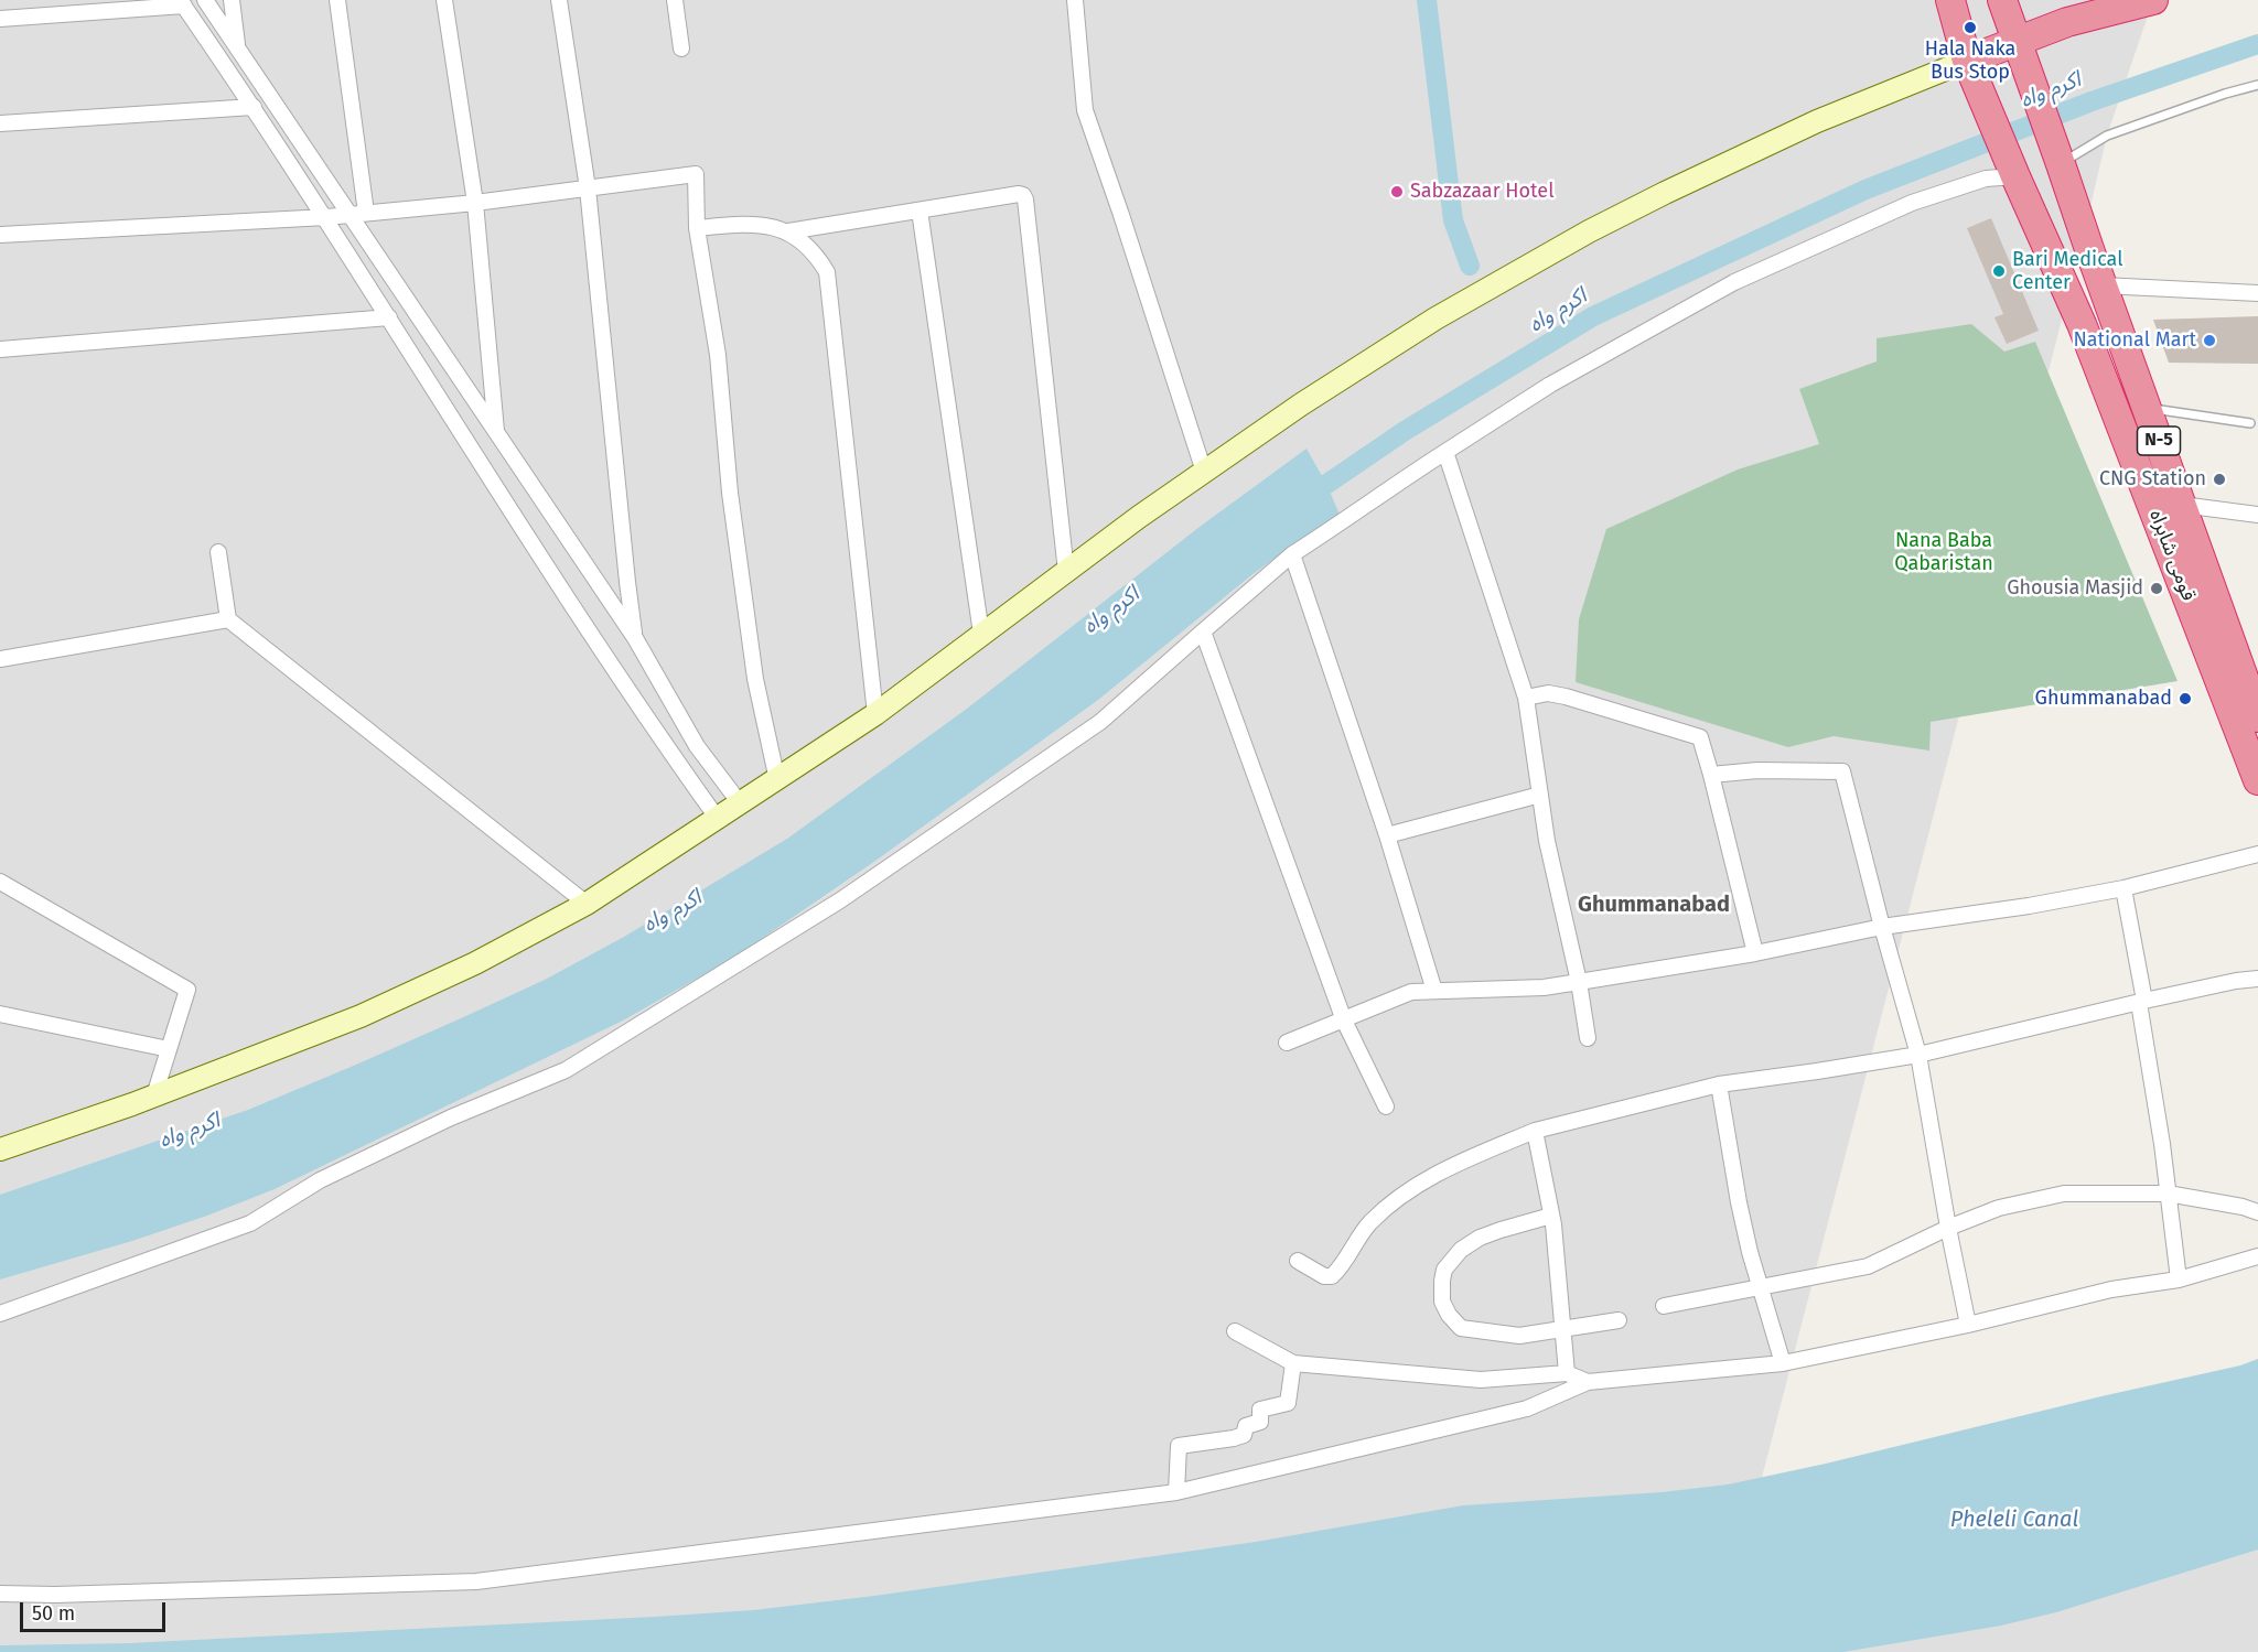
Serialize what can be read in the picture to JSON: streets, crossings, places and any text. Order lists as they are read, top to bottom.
{
  "streets": {
    "highway": ["N-5", "قومی شاہراہ"]
  },
  "districts": ["Ghummanabad"],
  "water": ["اکرم واہ", "Pheleli Canal"],
  "parks": ["Nana Baba Qabaristan"],
  "places": [
    "Hala Naka Bus Stop",
    "Sabzazaar Hotel",
    "Bari Medical Center",
    "National Mart",
    "CNG Station",
    "Ghousia Masjid",
    "Ghummanabad"
  ],
  "scale_bar": "50 m"
}
